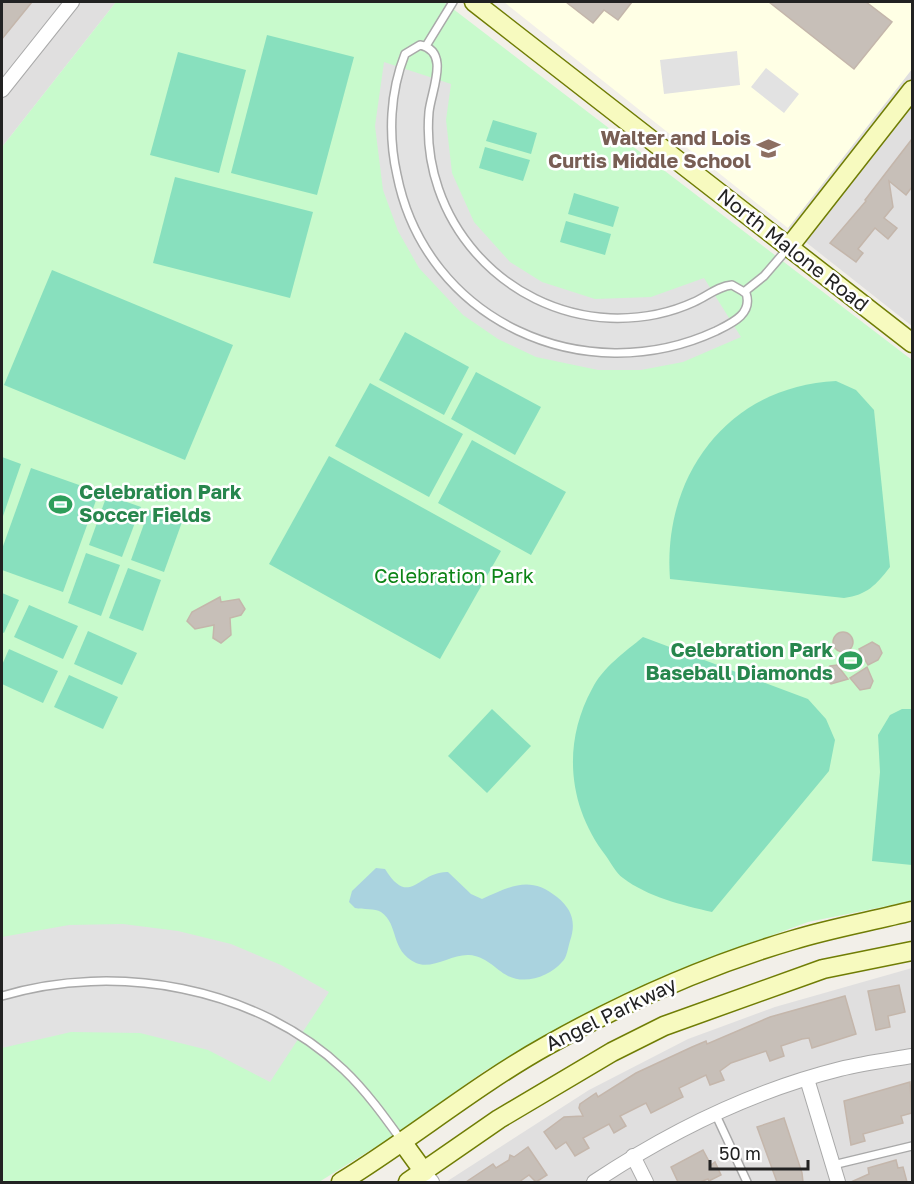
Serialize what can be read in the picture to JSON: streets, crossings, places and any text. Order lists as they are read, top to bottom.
{
  "streets": {
    "main road": ["North Malone Road", "Angel Parkway"]
  },
  "parks": ["Celebration Park"],
  "places": {
    "school or university": ["Walter and Lois Curtis Middle School"],
    "sports": ["Celebration Park Soccer Fields", "Celebration Park Baseball Diamonds"]
  },
  "scale_bar": "50 m"
}
